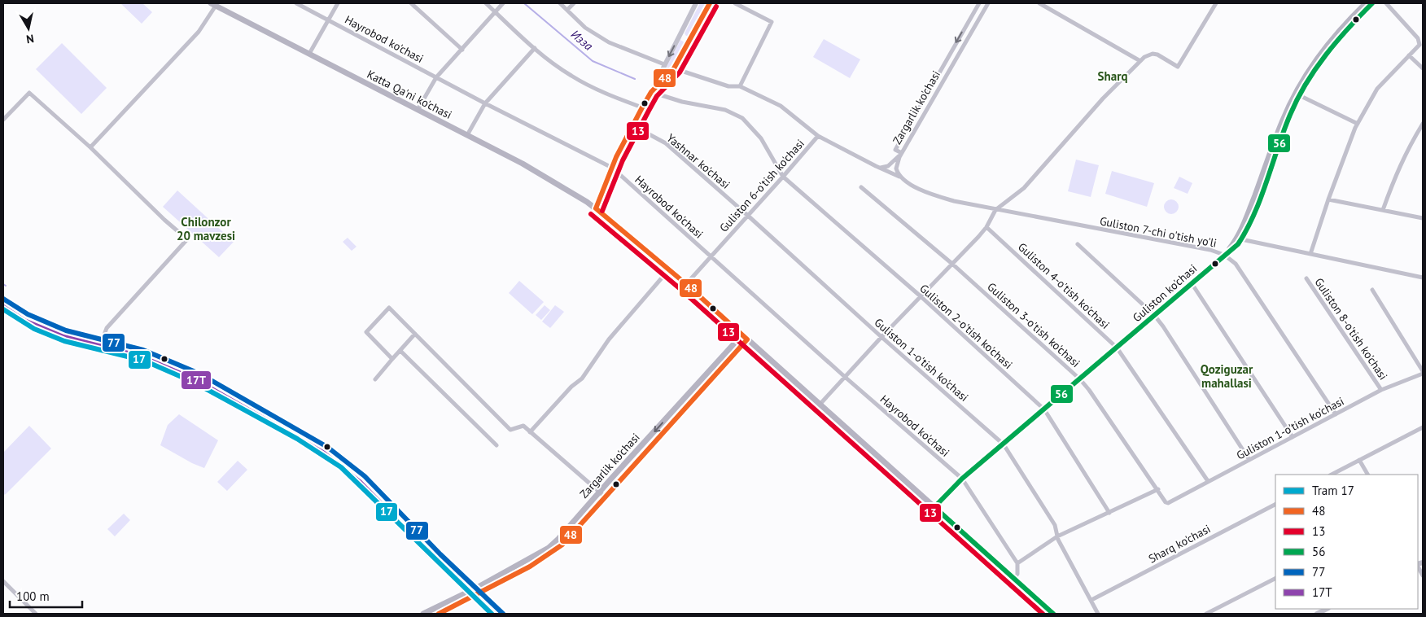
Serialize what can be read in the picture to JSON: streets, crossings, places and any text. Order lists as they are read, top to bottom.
{
  "streets": {
    "main road": ["Katta Qa'ni ko'chasi", "Zargarlik ko'chasi", "Guliston ko'chasi"],
    "street": [
      "Hayrobod ko'chasi",
      "Yashnar ko'chasi",
      "Guliston 6-o'tish ko'chasi",
      "Guliston 7-chi o'tish yo'li",
      "Guliston 4-o'tish ko'chasi",
      "Guliston 3-o'tish ko'chasi",
      "Guliston 2-o'tish ko'chasi",
      "Guliston 8-o'tish ko'chasi",
      "Guliston 1-o'tish ko'chasi",
      "Sharq ko'chasi"
    ]
  },
  "crossings": [
    ["Hayrobod ko'chasi", "Guliston 6-o'tish ko'chasi"],
    ["Hayrobod ko'chasi", "Guliston ko'chasi"],
    ["Katta Qa'ni ko'chasi", "Zargarlik ko'chasi"],
    ["Katta Qa'ni ko'chasi", "Guliston 6-o'tish ko'chasi"],
    ["Katta Qa'ni ko'chasi", "Guliston ko'chasi"],
    ["Yashnar ko'chasi", "Guliston 6-o'tish ko'chasi"],
    ["Yashnar ko'chasi", "Guliston 1-o'tish ko'chasi"],
    ["Guliston 6-o'tish ko'chasi", "Guliston 7-chi o'tish yo'li"],
    ["Guliston 6-o'tish ko'chasi", "Guliston 2-o'tish ko'chasi"],
    ["Guliston 6-o'tish ko'chasi", "Guliston 1-o'tish ko'chasi"],
    ["Guliston 7-chi o'tish yo'li", "Guliston ko'chasi"],
    ["Guliston 7-chi o'tish yo'li", "Guliston 1-o'tish ko'chasi"],
    ["Guliston 4-o'tish ko'chasi", "Guliston ko'chasi"],
    ["Guliston 4-o'tish ko'chasi", "Guliston 1-o'tish ko'chasi"],
    ["Guliston ko'chasi", "Guliston 3-o'tish ko'chasi"],
    ["Guliston ko'chasi", "Guliston 2-o'tish ko'chasi"],
    ["Guliston ko'chasi", "Guliston 1-o'tish ko'chasi"],
    ["Guliston 3-o'tish ko'chasi", "Guliston 1-o'tish ko'chasi"],
    ["Guliston 8-o'tish ko'chasi", "Guliston 1-o'tish ko'chasi"],
    ["Guliston 1-o'tish ko'chasi", "Sharq ko'chasi"]
  ],
  "districts": ["Sharq", "Chilonzor 20 mavzesi", "Qoziguzar mahallasi"],
  "water": ["Изза"],
  "lines": [
    "transit line 48",
    "transit line 56",
    "transit line 13",
    "transit line 77",
    "transit line 17T",
    "tram line 17"
  ],
  "legend": [
    "Tram 17",
    "48",
    "13",
    "56",
    "77",
    "17T"
  ],
  "scale_bar": "100 m",
  "north": "bottom"
}
